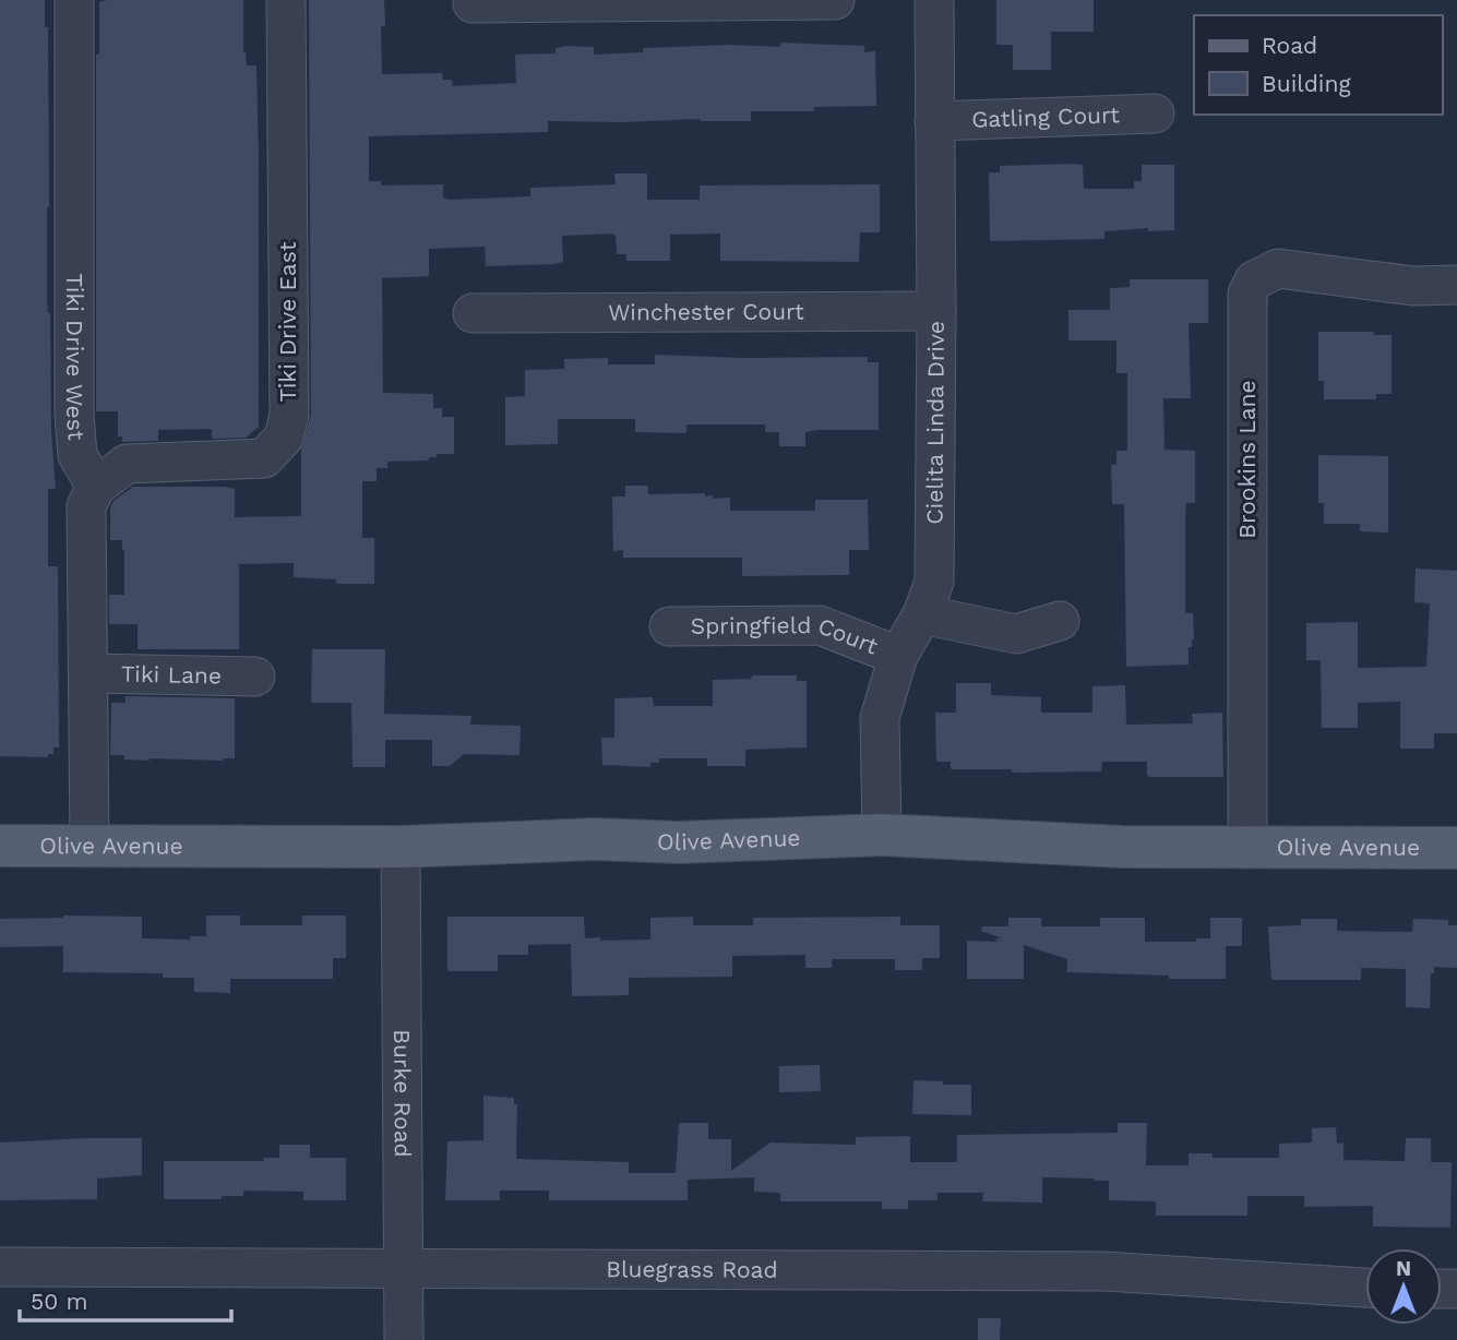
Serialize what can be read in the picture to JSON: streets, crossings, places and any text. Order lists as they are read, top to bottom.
{
  "streets": {
    "main road": ["Olive Avenue"],
    "street": [
      "Gatling Court",
      "Winchester Court",
      "Tiki Drive East",
      "Tiki Drive West",
      "Cielita Linda Drive",
      "Brookins Lane",
      "Springfield Court",
      "Tiki Lane",
      "Burke Road",
      "Bluegrass Road"
    ]
  },
  "crossings": [
    ["Gatling Court", "Cielita Linda Drive"],
    ["Winchester Court", "Cielita Linda Drive"],
    ["Tiki Drive East", "Tiki Drive West"],
    ["Cielita Linda Drive", "Springfield Court"],
    ["Cielita Linda Drive", "Olive Avenue"],
    ["Brookins Lane", "Olive Avenue"],
    ["Olive Avenue", "Burke Road"],
    ["Burke Road", "Bluegrass Road"]
  ],
  "legend": ["Road", "Building"],
  "scale_bar": "50 m",
  "north": "top"
}
